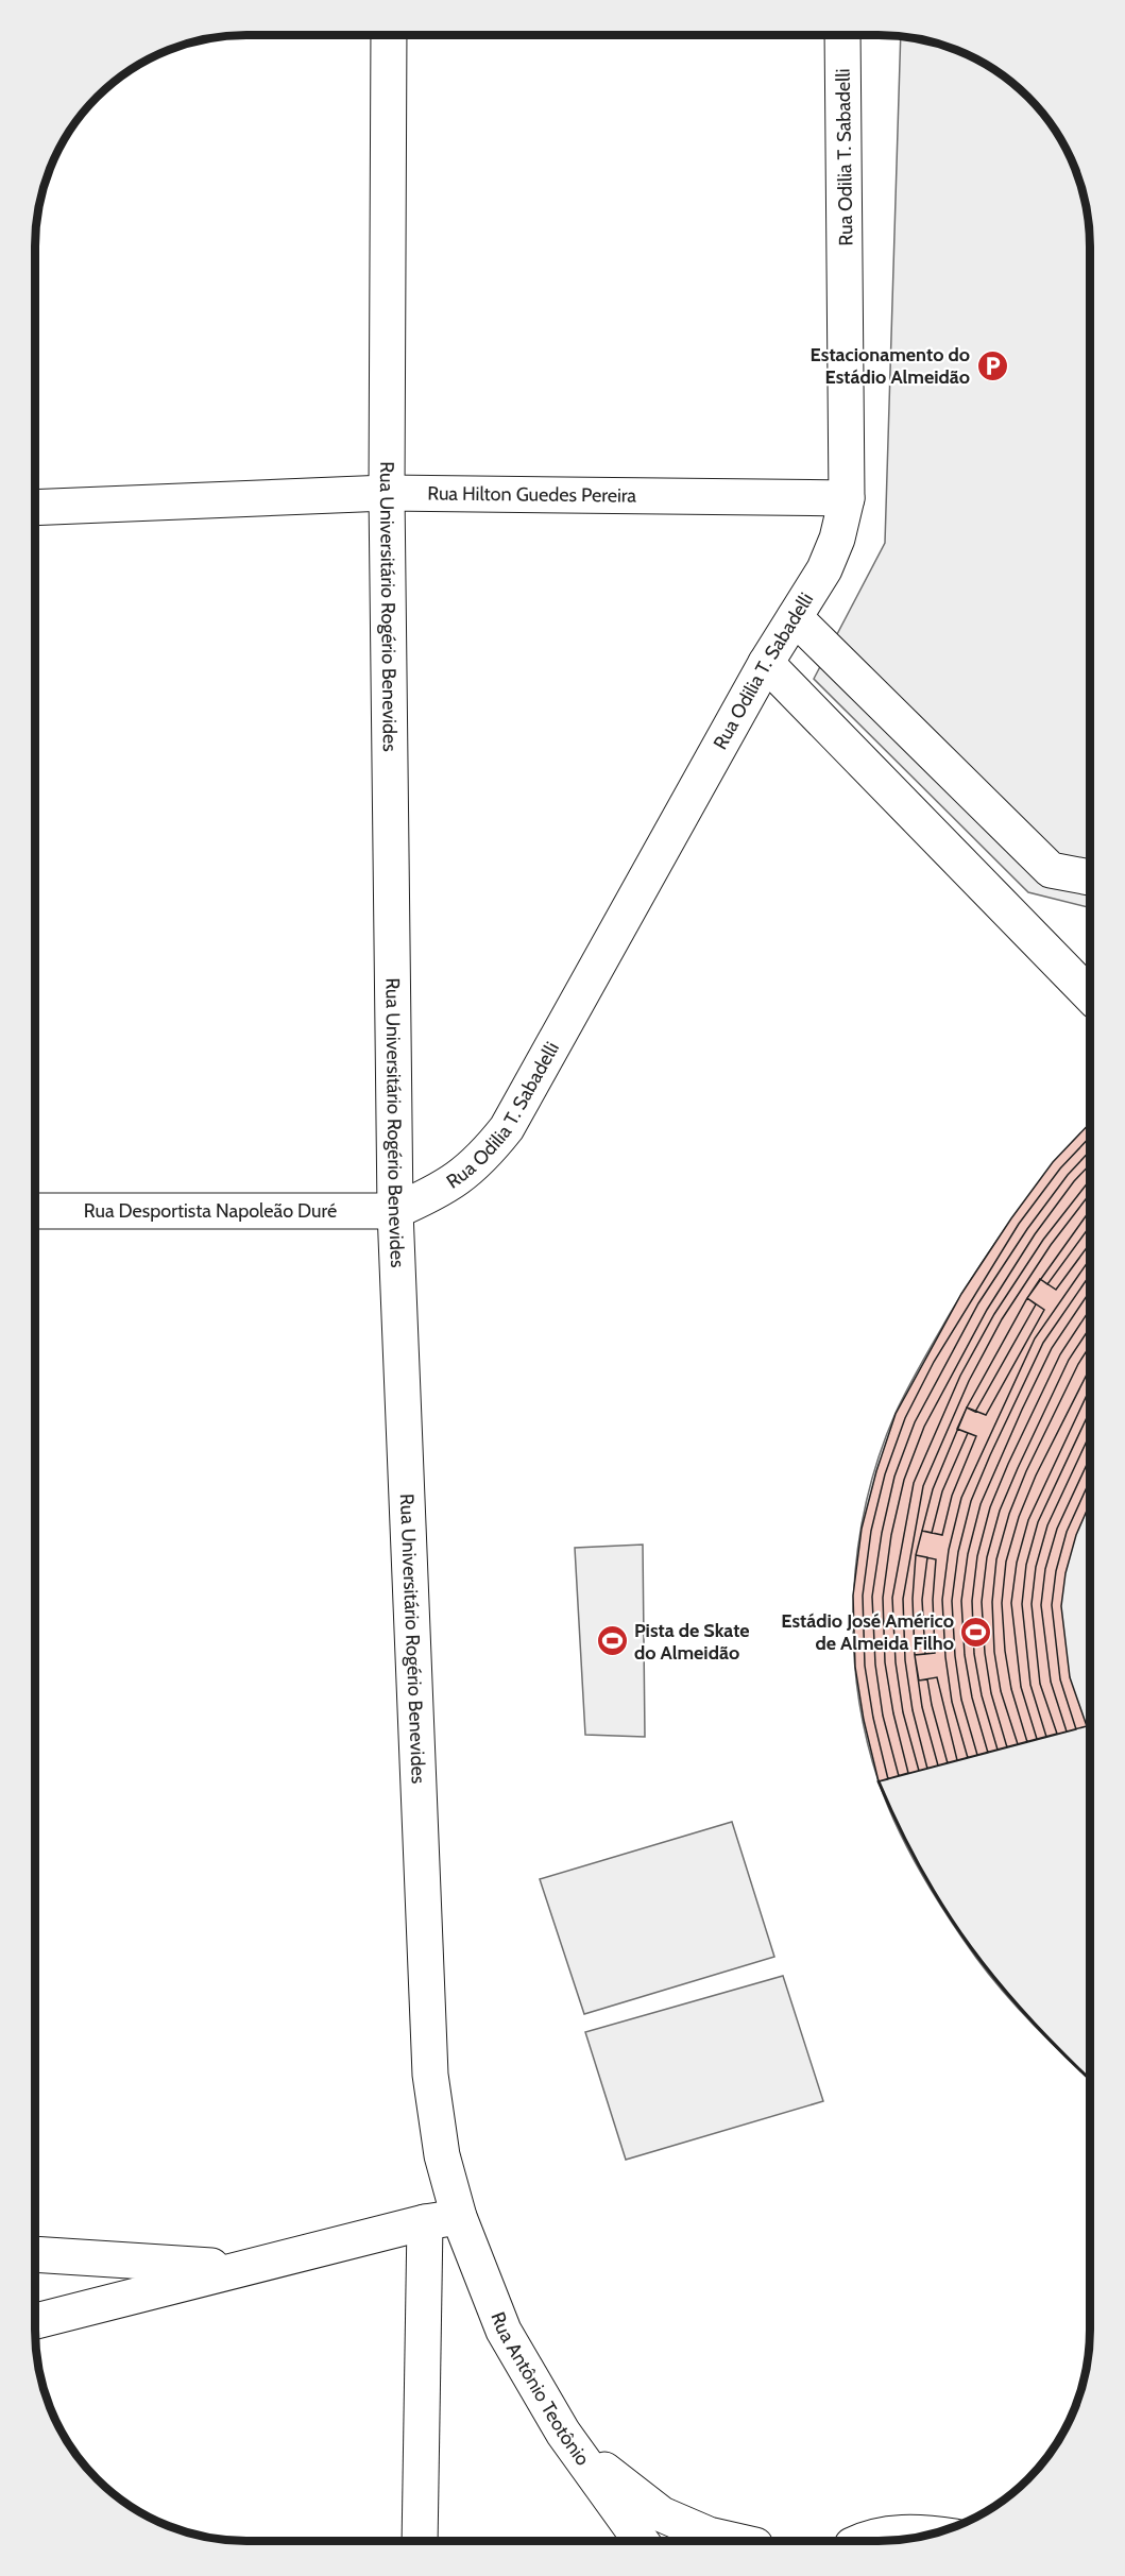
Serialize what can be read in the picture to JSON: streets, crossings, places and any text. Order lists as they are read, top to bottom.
{
  "streets": {
    "street": [
      "Rua Odilia T. Sabadelli",
      "Rua Hilton Guedes Pereira",
      "Rua Universitário Rogério Benevides",
      "Rua Desportista Napoleão Duré",
      "Rua Antônio Teotônio"
    ]
  },
  "crossings": [
    ["Rua Odilia T. Sabadelli", "Rua Hilton Guedes Pereira"],
    ["Rua Odilia T. Sabadelli", "Rua Universitário Rogério Benevides"],
    ["Rua Odilia T. Sabadelli", "Rua Desportista Napoleão Duré"],
    ["Rua Hilton Guedes Pereira", "Rua Universitário Rogério Benevides"],
    ["Rua Universitário Rogério Benevides", "Rua Desportista Napoleão Duré"],
    ["Rua Universitário Rogério Benevides", "Rua Antônio Teotônio"]
  ],
  "places": {
    "parking": ["Estacionamento do Estádio Almeidão"],
    "sports": ["Estádio José Américo de Almeida Filho", "Pista de Skate do Almeidão"]
  }
}
